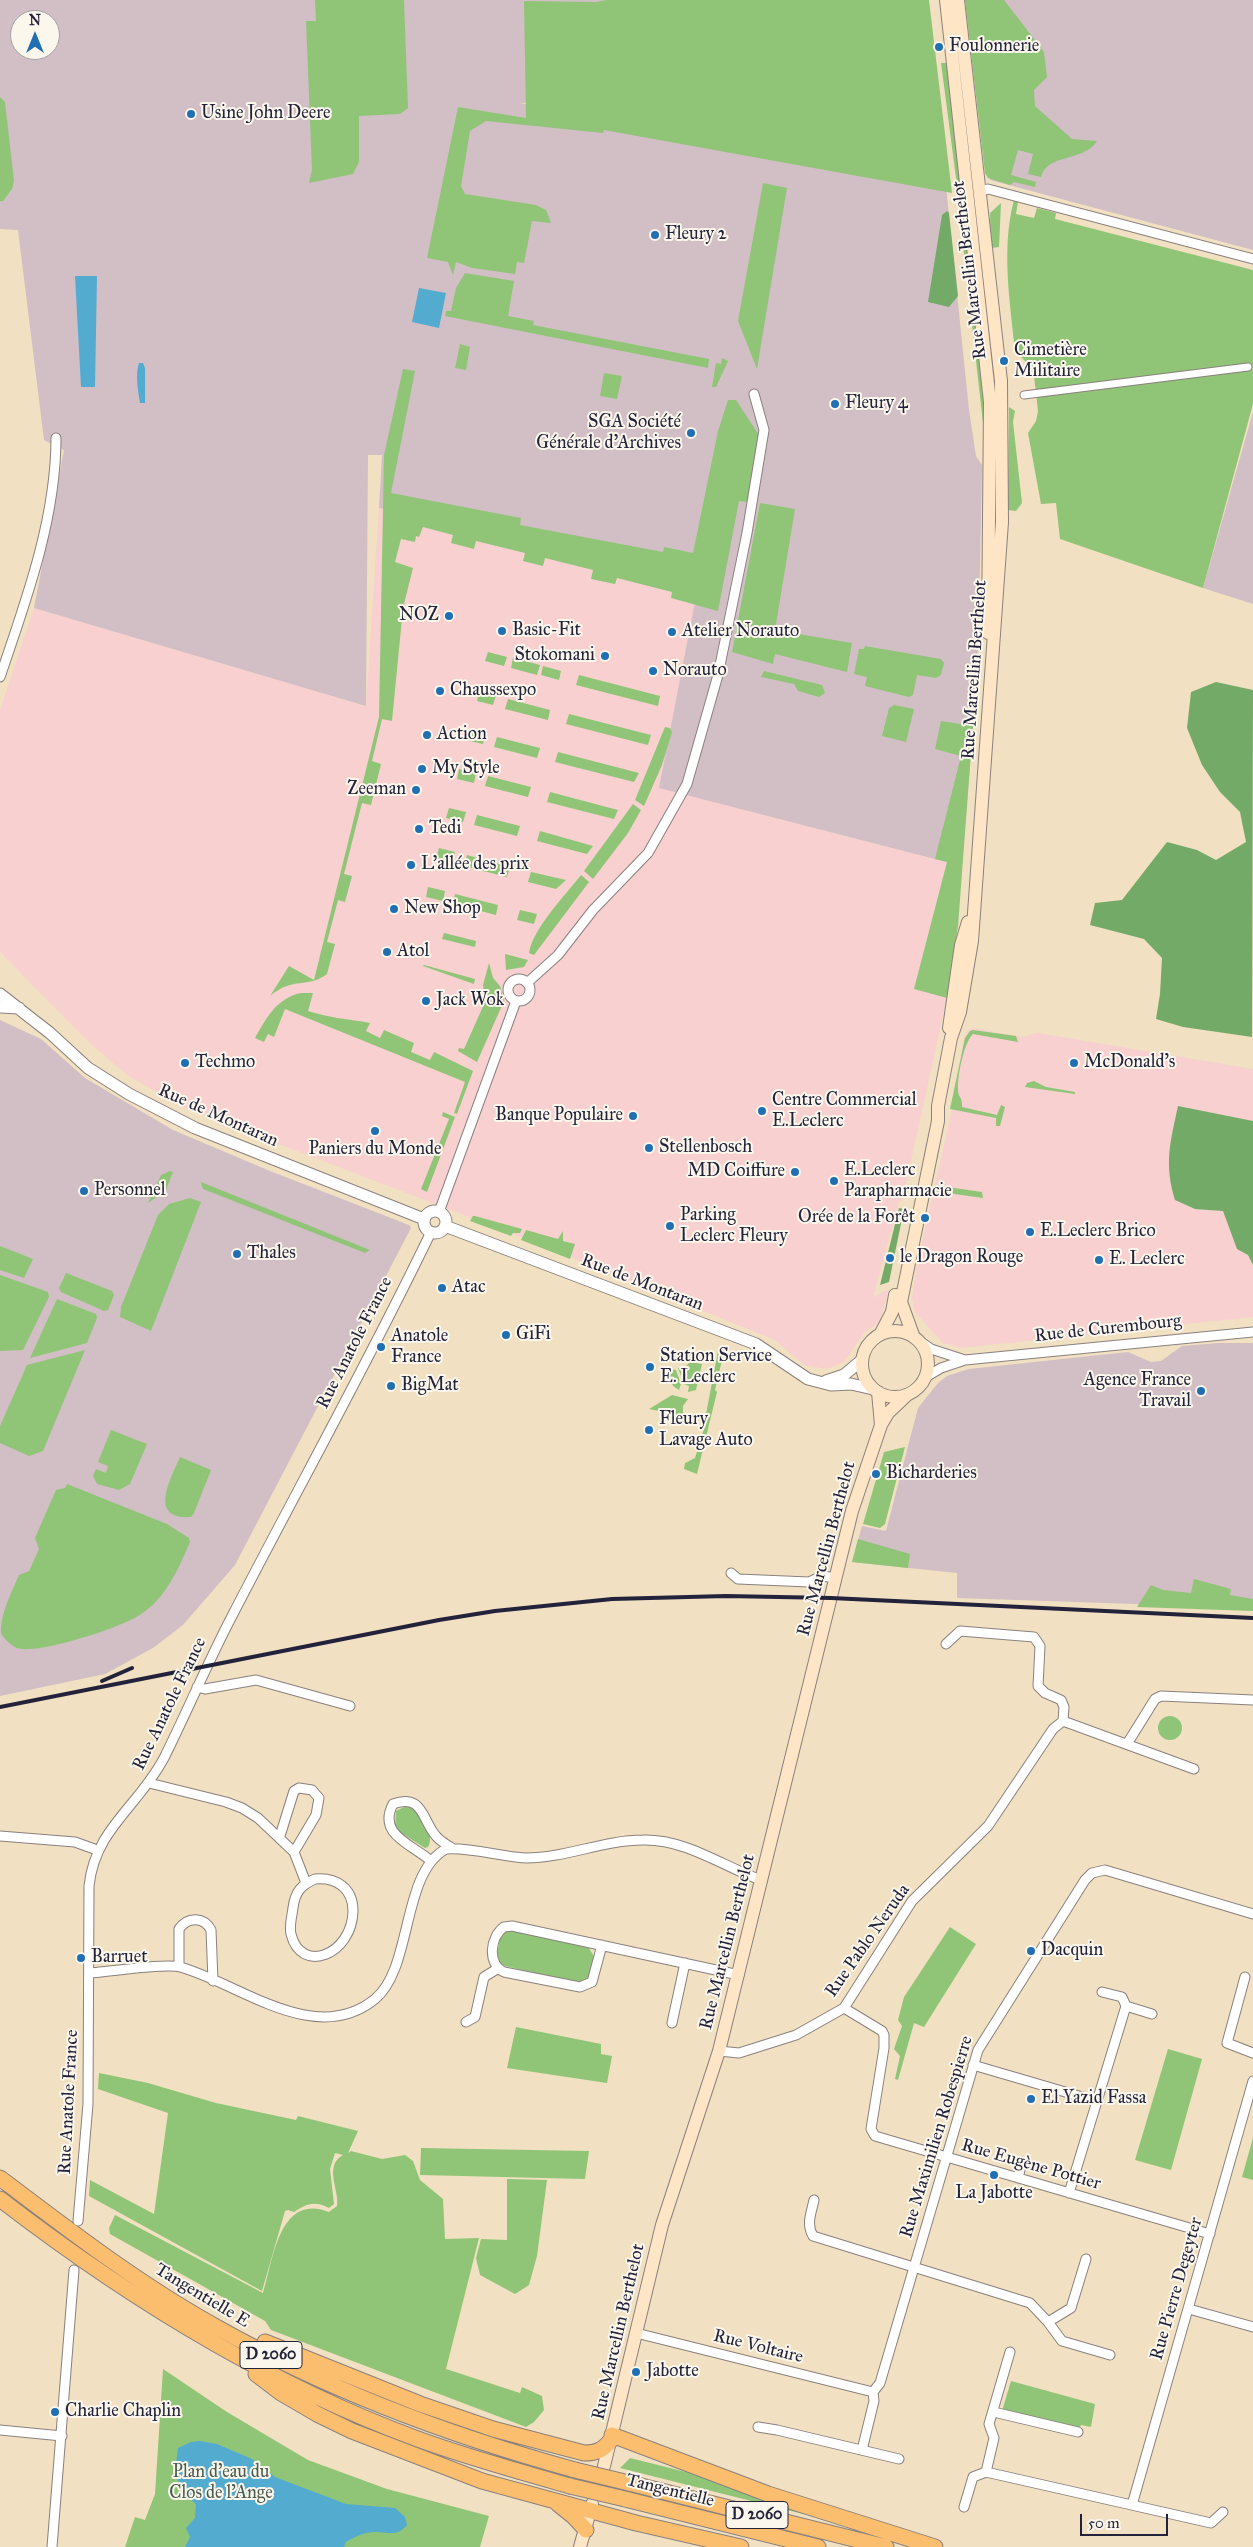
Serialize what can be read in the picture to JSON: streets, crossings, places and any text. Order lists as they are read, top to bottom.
{
  "streets": {
    "main road": [
      "Rue Marcellin Berthelot",
      "Tangentielle E",
      "D 2060",
      "Tangentielle"
    ],
    "street": [
      "Rue de Montaran",
      "Rue de Curembourg",
      "Rue Anatole France",
      "Rue Pablo Neruda",
      "Rue Maximilien Robespierre",
      "Rue Eugène Pottier",
      "Rue Pierre Degeyter",
      "Rue Voltaire"
    ]
  },
  "crossings": [
    ["Rue Marcellin Berthelot", "Rue de Montaran"],
    ["Rue Marcellin Berthelot", "Rue de Curembourg"],
    ["Rue Marcellin Berthelot", "Rue Pablo Neruda"],
    ["Rue Marcellin Berthelot", "Rue Voltaire"],
    ["Rue de Montaran", "Rue de Curembourg"],
    ["Rue de Montaran", "Rue Anatole France"],
    ["Rue Pablo Neruda", "Rue Eugène Pottier"],
    ["Rue Maximilien Robespierre", "Rue Eugène Pottier"],
    ["Rue Maximilien Robespierre", "Rue Voltaire"],
    ["Rue Eugène Pottier", "Rue Pierre Degeyter"],
    ["Tangentielle E", "D 2060"],
    ["Tangentielle E", "Tangentielle"]
  ],
  "parks": ["Plan d'eau du Clos de l'Ange"],
  "places": [
    "Foulonnerie",
    "Usine John Deere",
    "Fleury 2",
    "Cimetière Militaire",
    "Fleury 4",
    "SGA Société Générale d'Archives",
    "NOZ",
    "Basic-Fit",
    "Atelier Norauto",
    "Stokomani",
    "Norauto",
    "Chaussexpo",
    "Action",
    "My Style",
    "Zeeman",
    "Tedi",
    "L'allée des prix",
    "New Shop",
    "Atol",
    "Jack Wok",
    "Techmo",
    "McDonald's",
    "Centre Commercial E.Leclerc",
    "Banque Populaire",
    "Paniers du Monde",
    "Stellenbosch",
    "MD Coiffure",
    "E.Leclerc Parapharmacie",
    "Personnel",
    "Orée de la Forêt",
    "Parking Leclerc Fleury",
    "E.Leclerc Brico",
    "Thales",
    "le Dragon Rouge",
    "E. Leclerc",
    "Atac",
    "GiFi",
    "Anatole France",
    "Station Service E. Leclerc",
    "BigMat",
    "Agence France Travail",
    "Fleury Lavage Auto",
    "Bicharderies",
    "Dacquin",
    "Barruet",
    "El Yazid Fassa",
    "La Jabotte",
    "Jabotte",
    "Charlie Chaplin"
  ],
  "scale_bar": "50 m",
  "north": "top"
}
